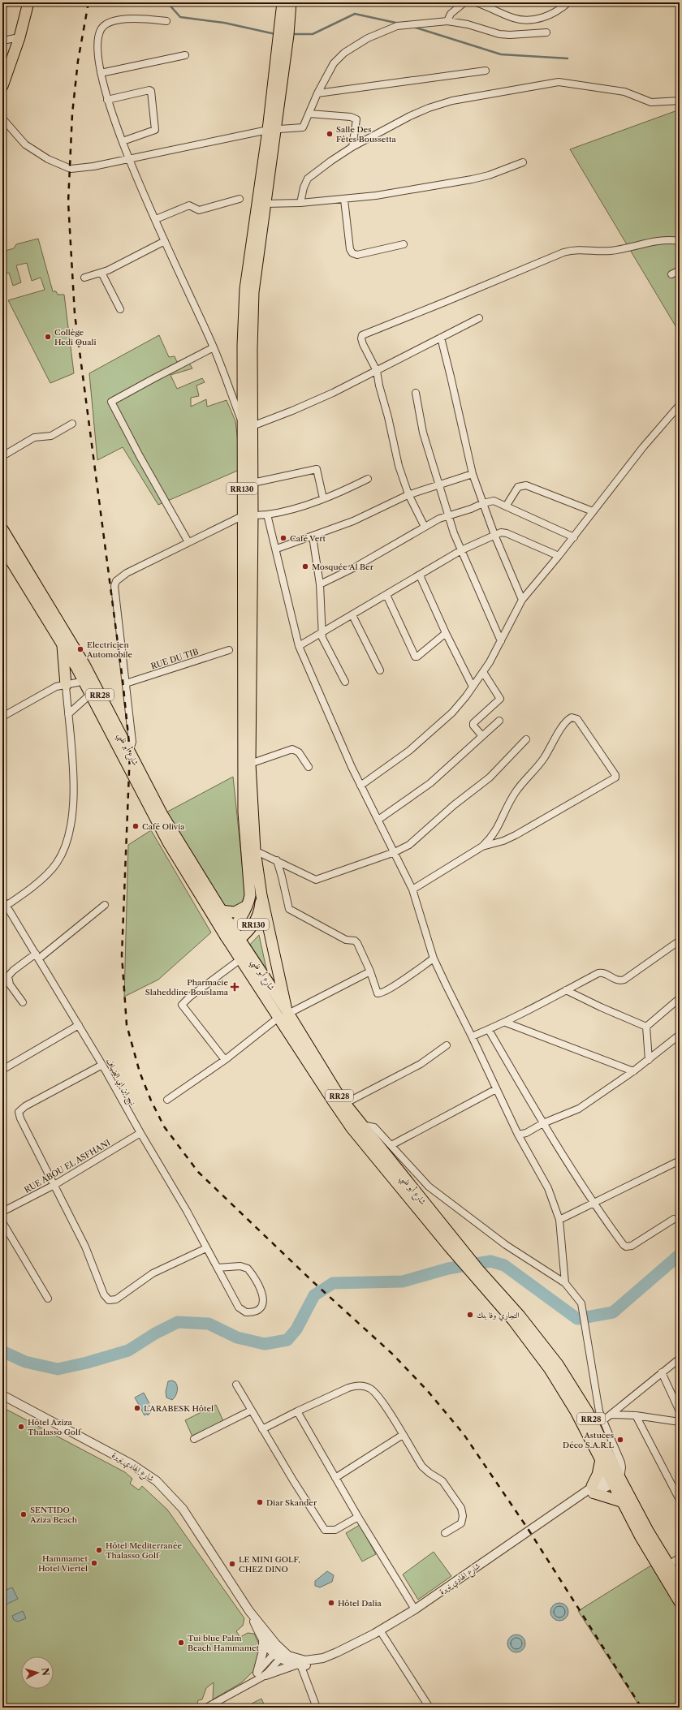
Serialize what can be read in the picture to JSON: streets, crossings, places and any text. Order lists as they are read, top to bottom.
{
  "streets": {
    "main road": ["RR130", "RR28", "شارع أبو ظبي"],
    "street": [
      "RUE DU TIB",
      "نهج ابن ابي الضياف",
      "RUE ABOU EL ASFHANI",
      "شارع الهادي نويرة"
    ]
  },
  "crossings": [
    ["RR130", "شارع أبو ظبي"],
    ["RR28", "شارع أبو ظبي"],
    ["RR28", "شارع الهادي نويرة"],
    ["شارع أبو ظبي", "شارع الهادي نويرة"],
    ["نهج ابن ابي الضياف", "RUE ABOU EL ASFHANI"]
  ],
  "places": {
    "other": [
      "Salle Des Fêtes Boussetta",
      "Collège Hedi Ouali",
      "Café Vert",
      "Mosquée Al Ber",
      "Electricien Automobile",
      "Café Olivia",
      "التجاري وفا بنك",
      "L'ARABESK Hôtel",
      "Hôtel Aziza Thalasso Golf",
      "Astuces Déco S.A.R.L",
      "Diar Skander",
      "SENTIDO Aziza Beach",
      "Hôtel Mediterranée Thalasso Golf",
      "Hammamet Hotel Viertel",
      "LE MINI GOLF, CHEZ DINO",
      "Hôtel Dalia",
      "Tui blue Palm Beach Hammamet"
    ],
    "health": ["Pharmacie Slaheddine Bouslama"]
  },
  "north": "right"
}
